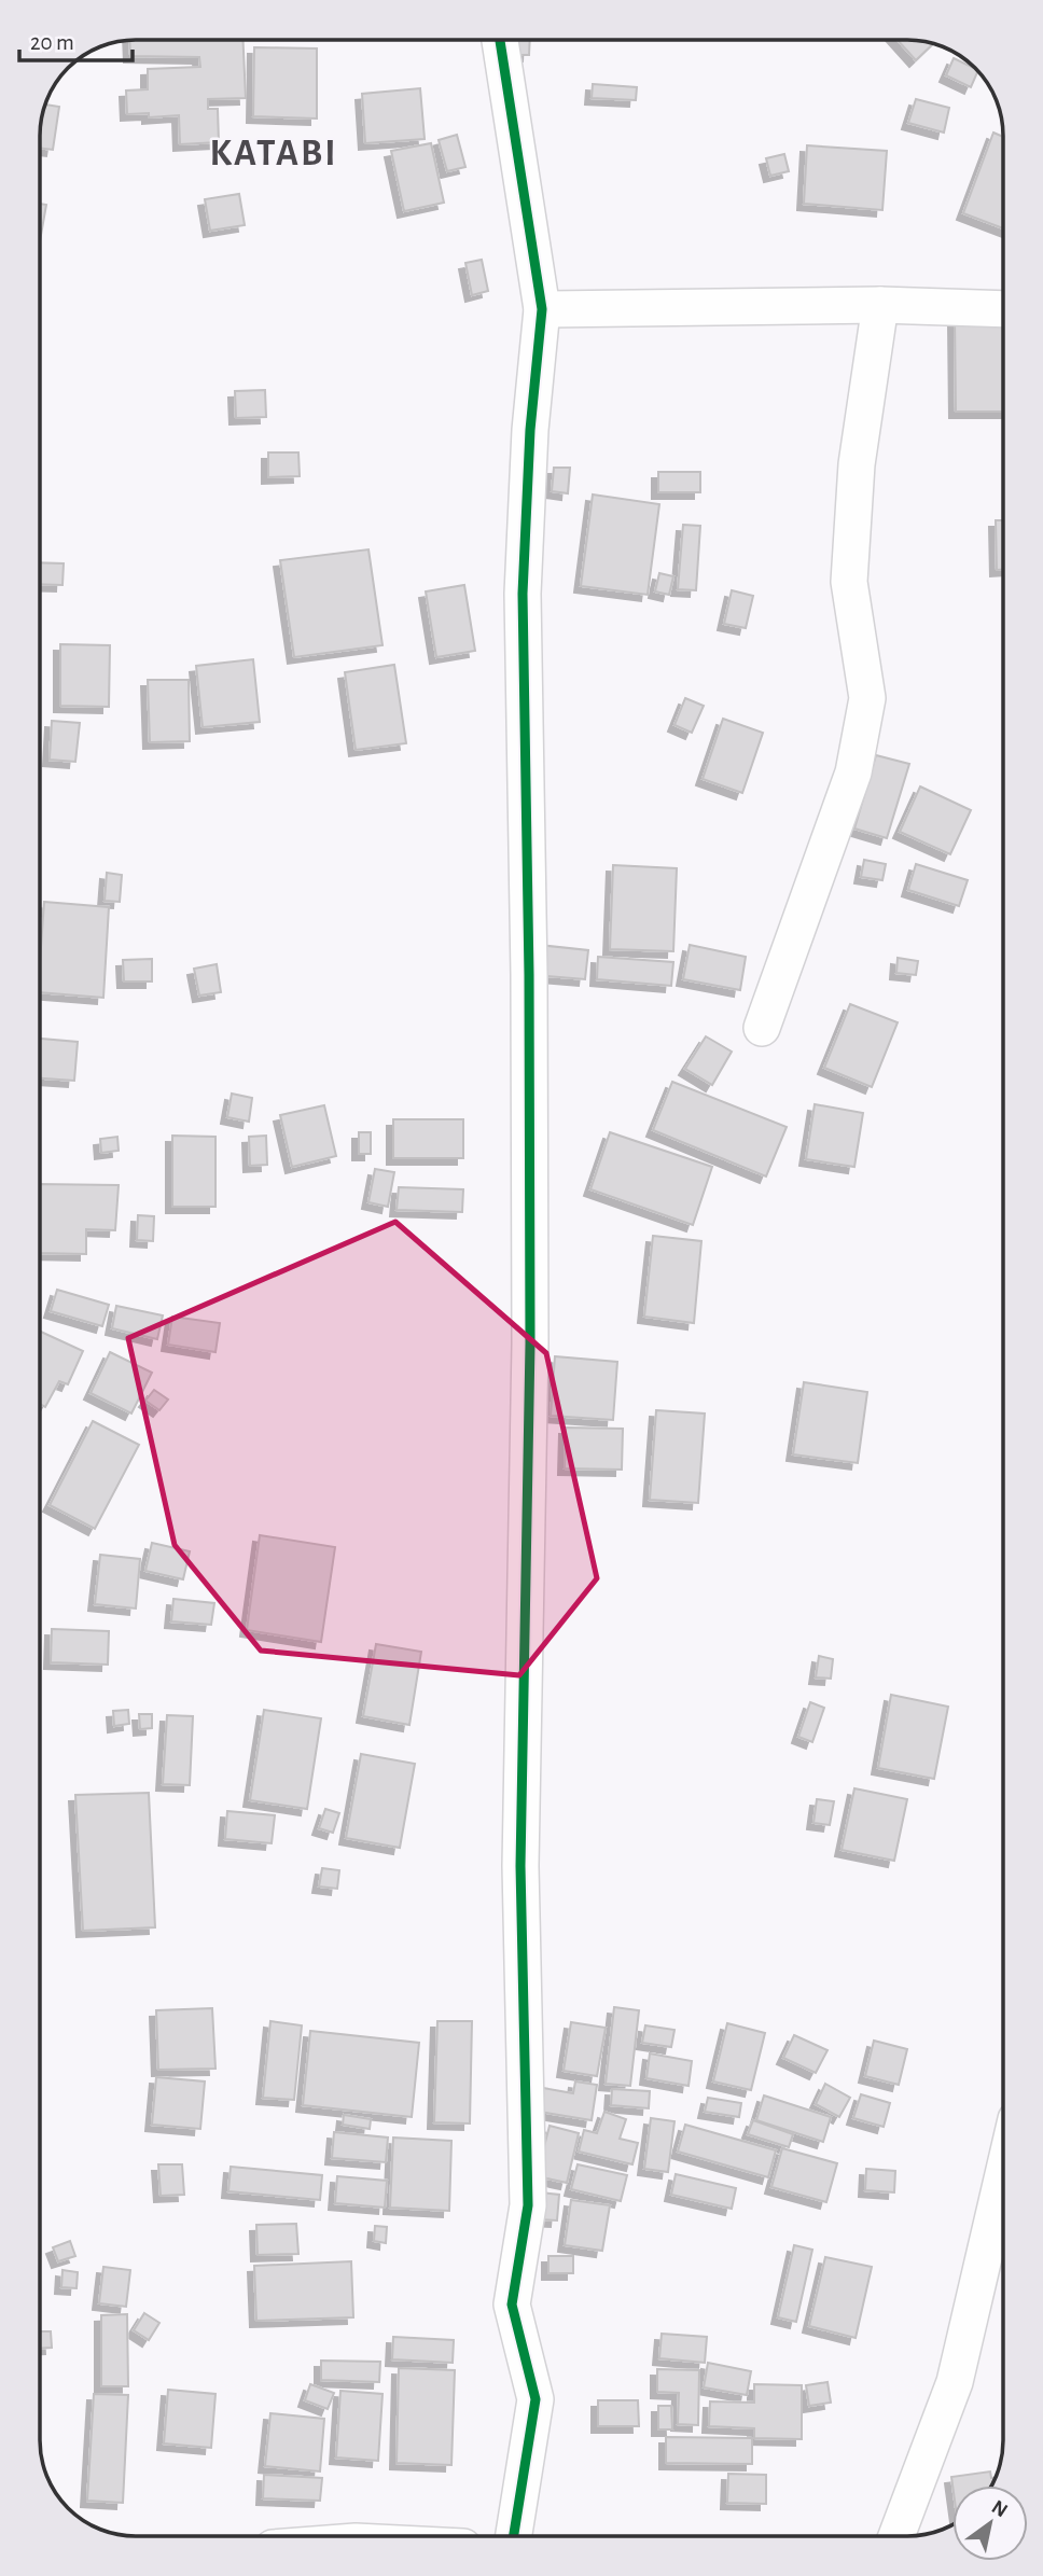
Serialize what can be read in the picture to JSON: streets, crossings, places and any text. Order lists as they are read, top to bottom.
{
  "districts": ["KATABI"],
  "scale_bar": "20 m",
  "north": "top right"
}
